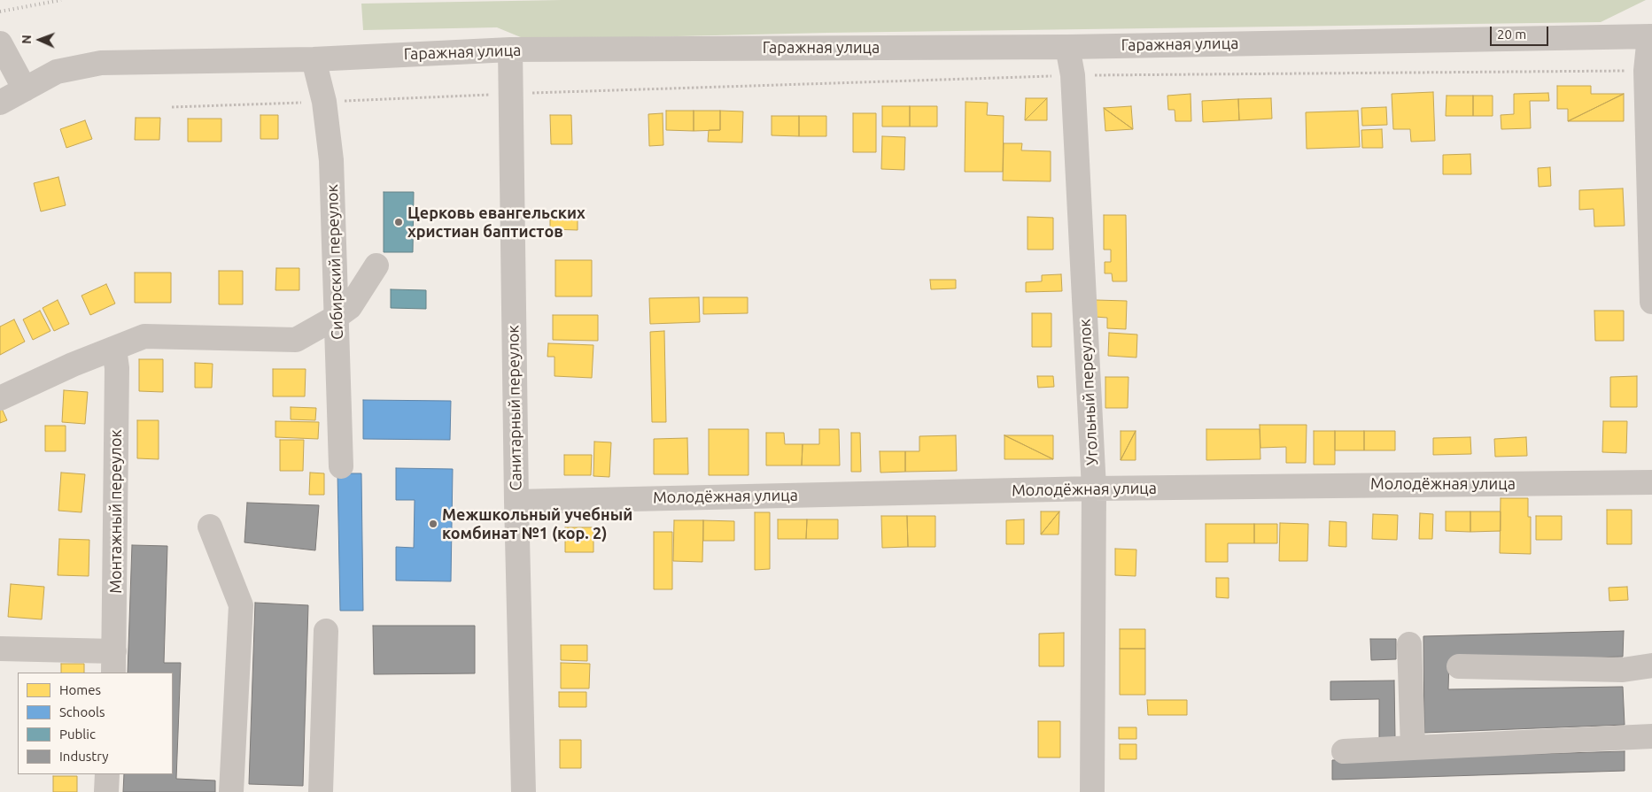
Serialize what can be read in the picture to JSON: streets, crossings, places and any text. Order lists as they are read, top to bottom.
{
  "streets": {
    "street": [
      "Гаражная улица",
      "Сибирский переулок",
      "Угольный переулок",
      "Санитарный переулок",
      "Молодёжная улица",
      "Монтажный переулок"
    ]
  },
  "crossings": [
    ["Гаражная улица", "Сибирский переулок"],
    ["Гаражная улица", "Угольный переулок"],
    ["Гаражная улица", "Санитарный переулок"],
    ["Угольный переулок", "Молодёжная улица"],
    ["Санитарный переулок", "Молодёжная улица"]
  ],
  "places": ["Церковь евангельских христиан баптистов", "Межшкольный учебный комбинат №1 (кор. 2)"],
  "legend": [
    "Homes",
    "Schools",
    "Public",
    "Industry"
  ],
  "scale_bar": "20 m",
  "north": "left"
}
